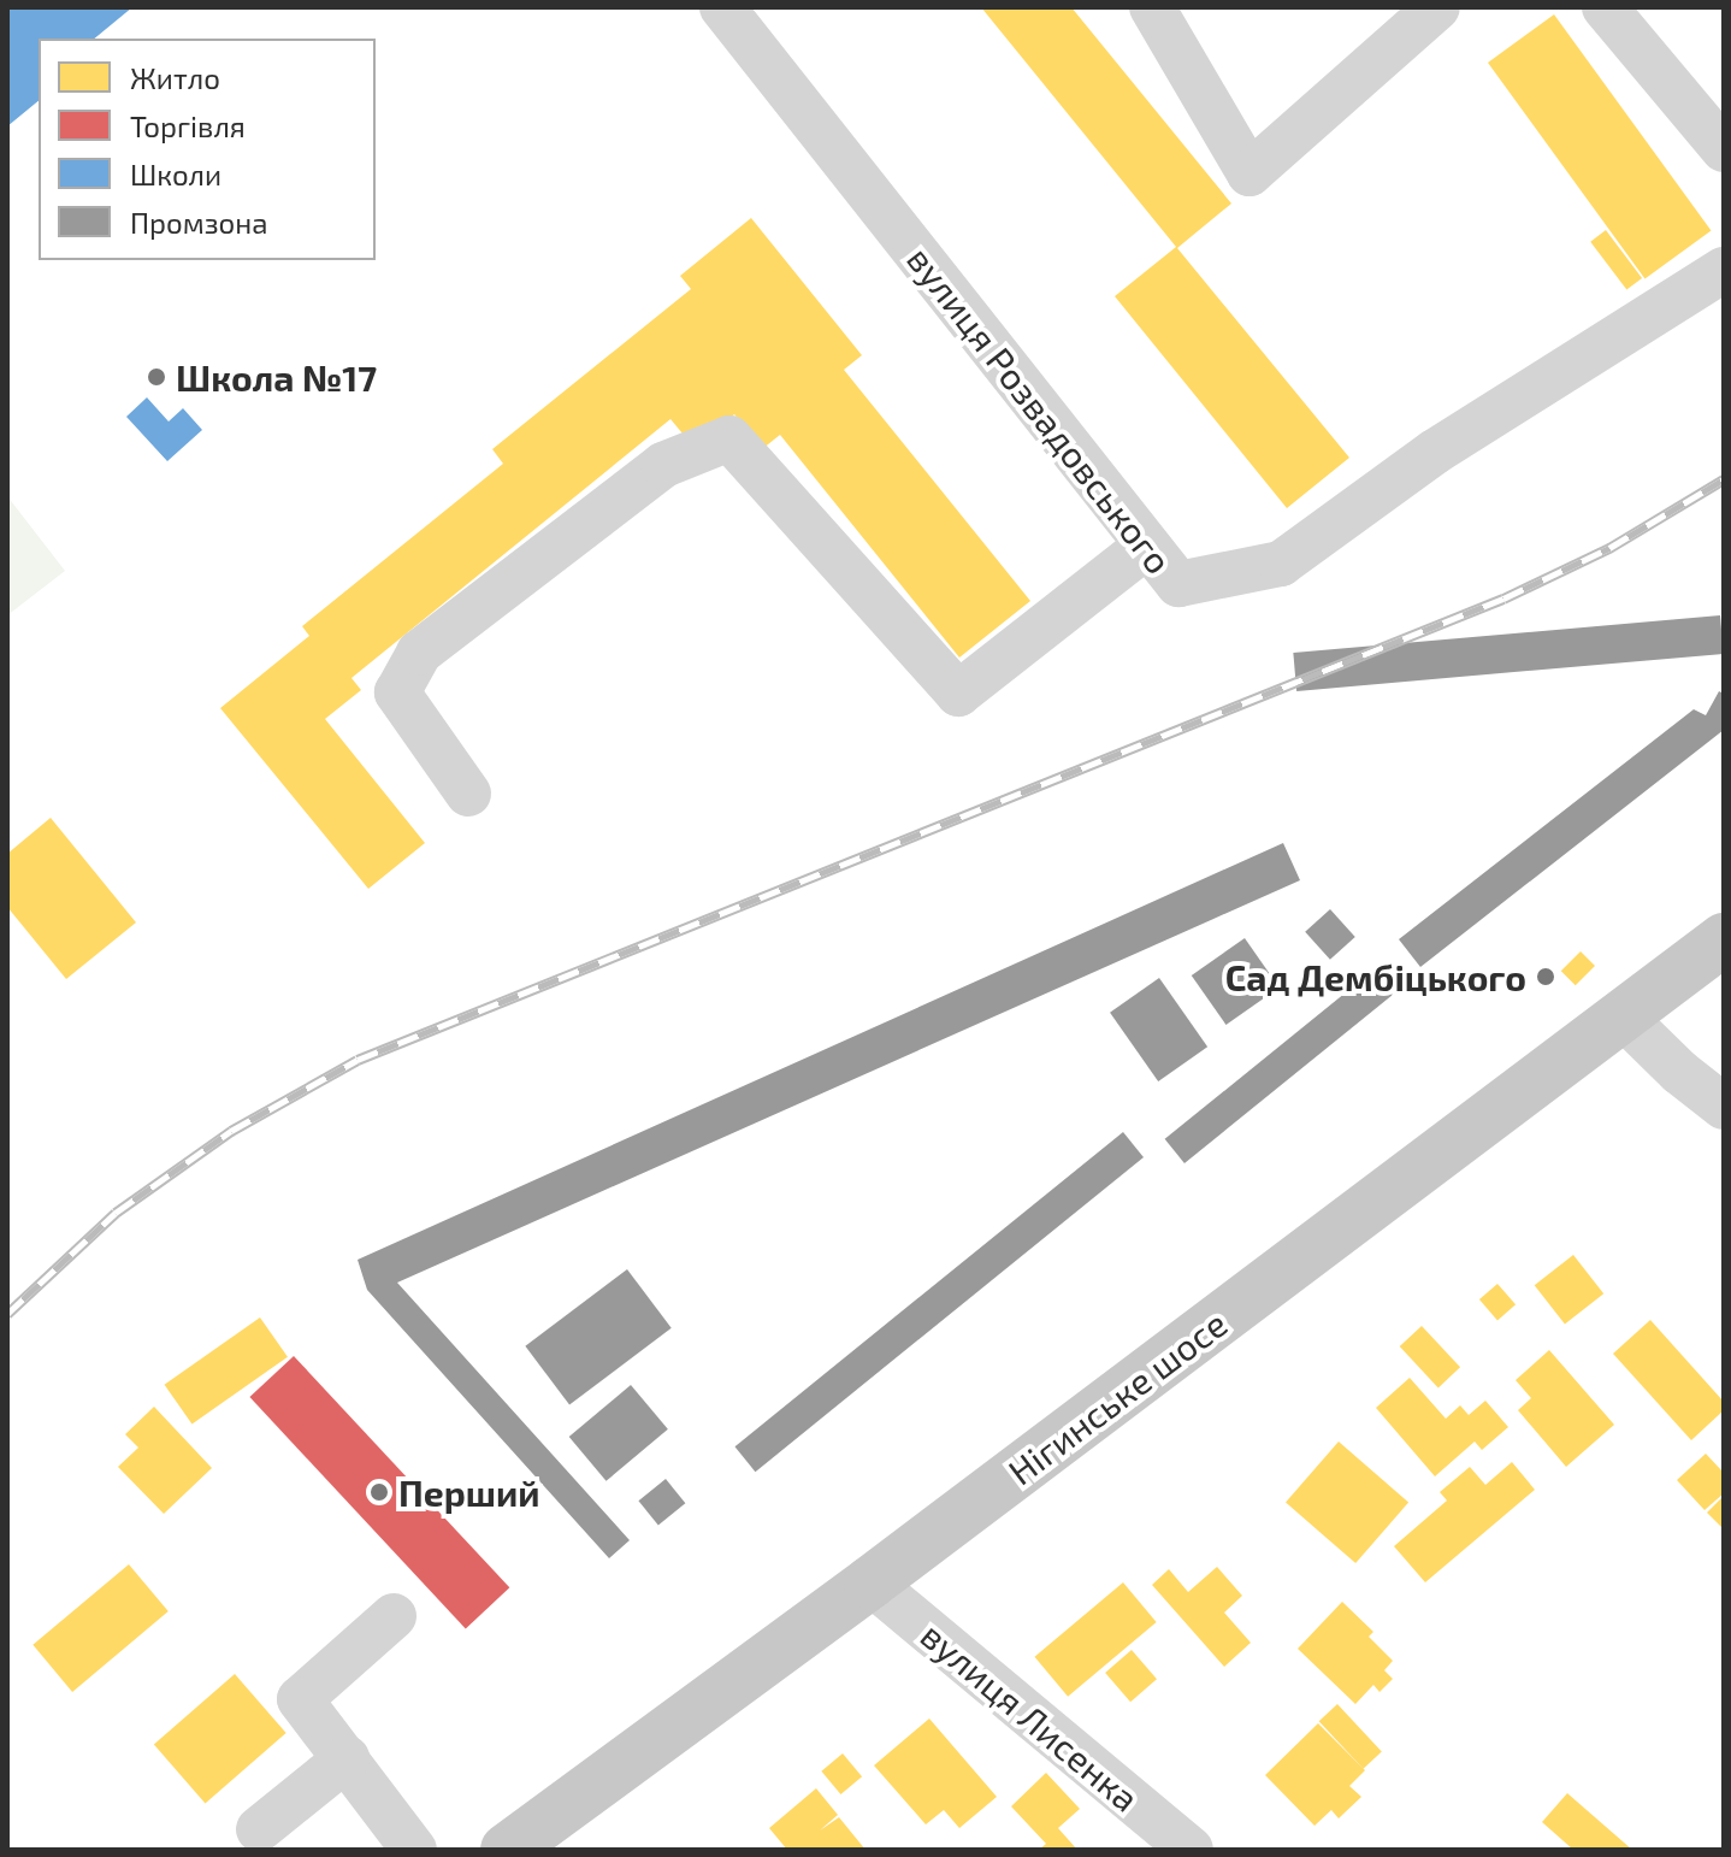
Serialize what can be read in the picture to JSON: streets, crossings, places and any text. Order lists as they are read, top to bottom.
{
  "streets": {
    "main road": ["Нігинське шосе"],
    "street": ["вулиця Розвадовського", "вулиця Лисенка"]
  },
  "crossings": [
    ["Нігинське шосе", "вулиця Лисенка"]
  ],
  "places": ["Школа №17", "Сад Дембіцького", "Перший"],
  "legend": [
    "Житло",
    "Торгівля",
    "Школи",
    "Промзона"
  ]
}
